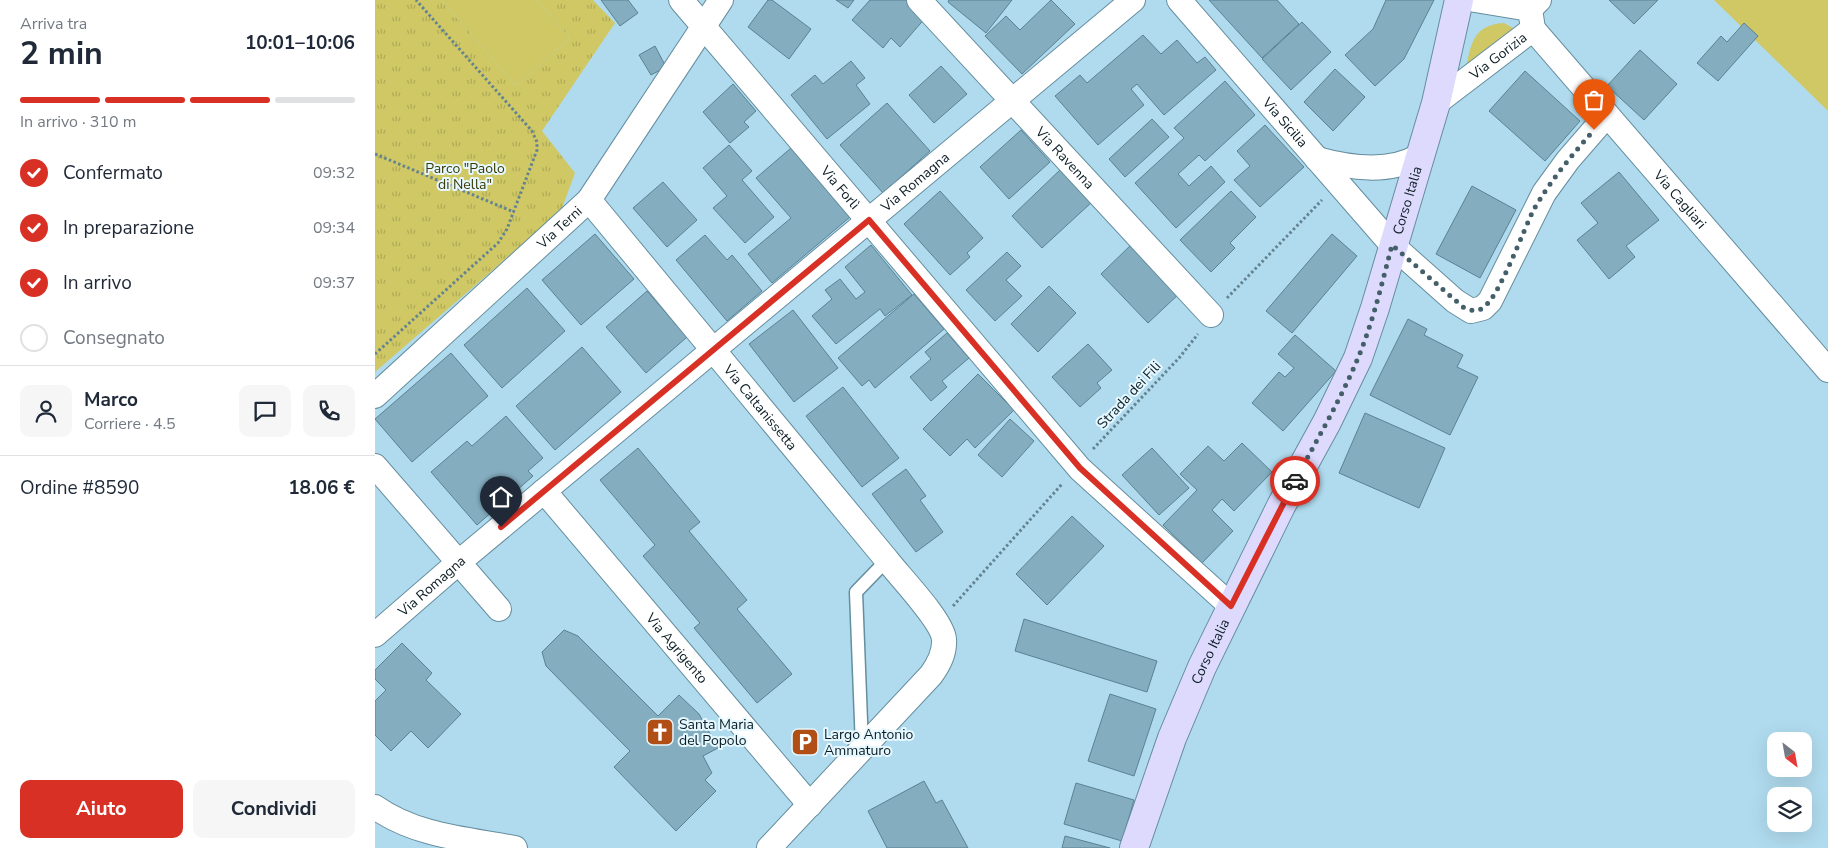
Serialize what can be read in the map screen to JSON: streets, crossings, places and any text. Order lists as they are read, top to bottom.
{
  "streets": {
    "street": [
      "Via Gorizia",
      "Via Sicilia",
      "Via Ravenna",
      "Via Romagna",
      "Via Forlì",
      "Corso Italia",
      "Via Cagliari",
      "Via Terni",
      "Via Caltanissetta",
      "Via Agrigento"
    ],
    "path": ["Strada dei Fili"]
  },
  "crossings": [
    ["Via Gorizia", "Corso Italia"],
    ["Via Gorizia", "Via Cagliari"],
    ["Via Sicilia", "Corso Italia"],
    ["Via Sicilia", "Via Cagliari"],
    ["Via Sicilia", "Strada dei Fili"],
    ["Via Ravenna", "Via Romagna"],
    ["Via Ravenna", "Strada dei Fili"],
    ["Via Romagna", "Via Forlì"],
    ["Via Romagna", "Via Caltanissetta"],
    ["Via Romagna", "Via Agrigento"],
    ["Via Forlì", "Corso Italia"],
    ["Via Forlì", "Via Terni"],
    ["Via Forlì", "Strada dei Fili"],
    ["Via Terni", "Via Caltanissetta"],
    ["Strada dei Fili", "Via Caltanissetta"]
  ],
  "parks": ["Parco \"Paolo di Nella\""],
  "places": {
    "church": ["Santa Maria del Popolo"],
    "parking": ["Largo Antonio Ammaturo"]
  },
  "north": "bottom right",
  "page": {
    "heading": ["2 min", "Arriva tra", "10:01–10:06"],
    "panel": [
      "Marco",
      "Corriere · 4.5",
      "Ordine #8590",
      "18.06 €"
    ],
    "bar": "In arrivo · 310 m",
    "list": [
      ["Confermato", "09:32"],
      ["In preparazione", "09:34"],
      ["In arrivo", "09:37"],
      "Consegnato"
    ],
    "buttons": ["Aiuto", "Condividi"]
  }
}
